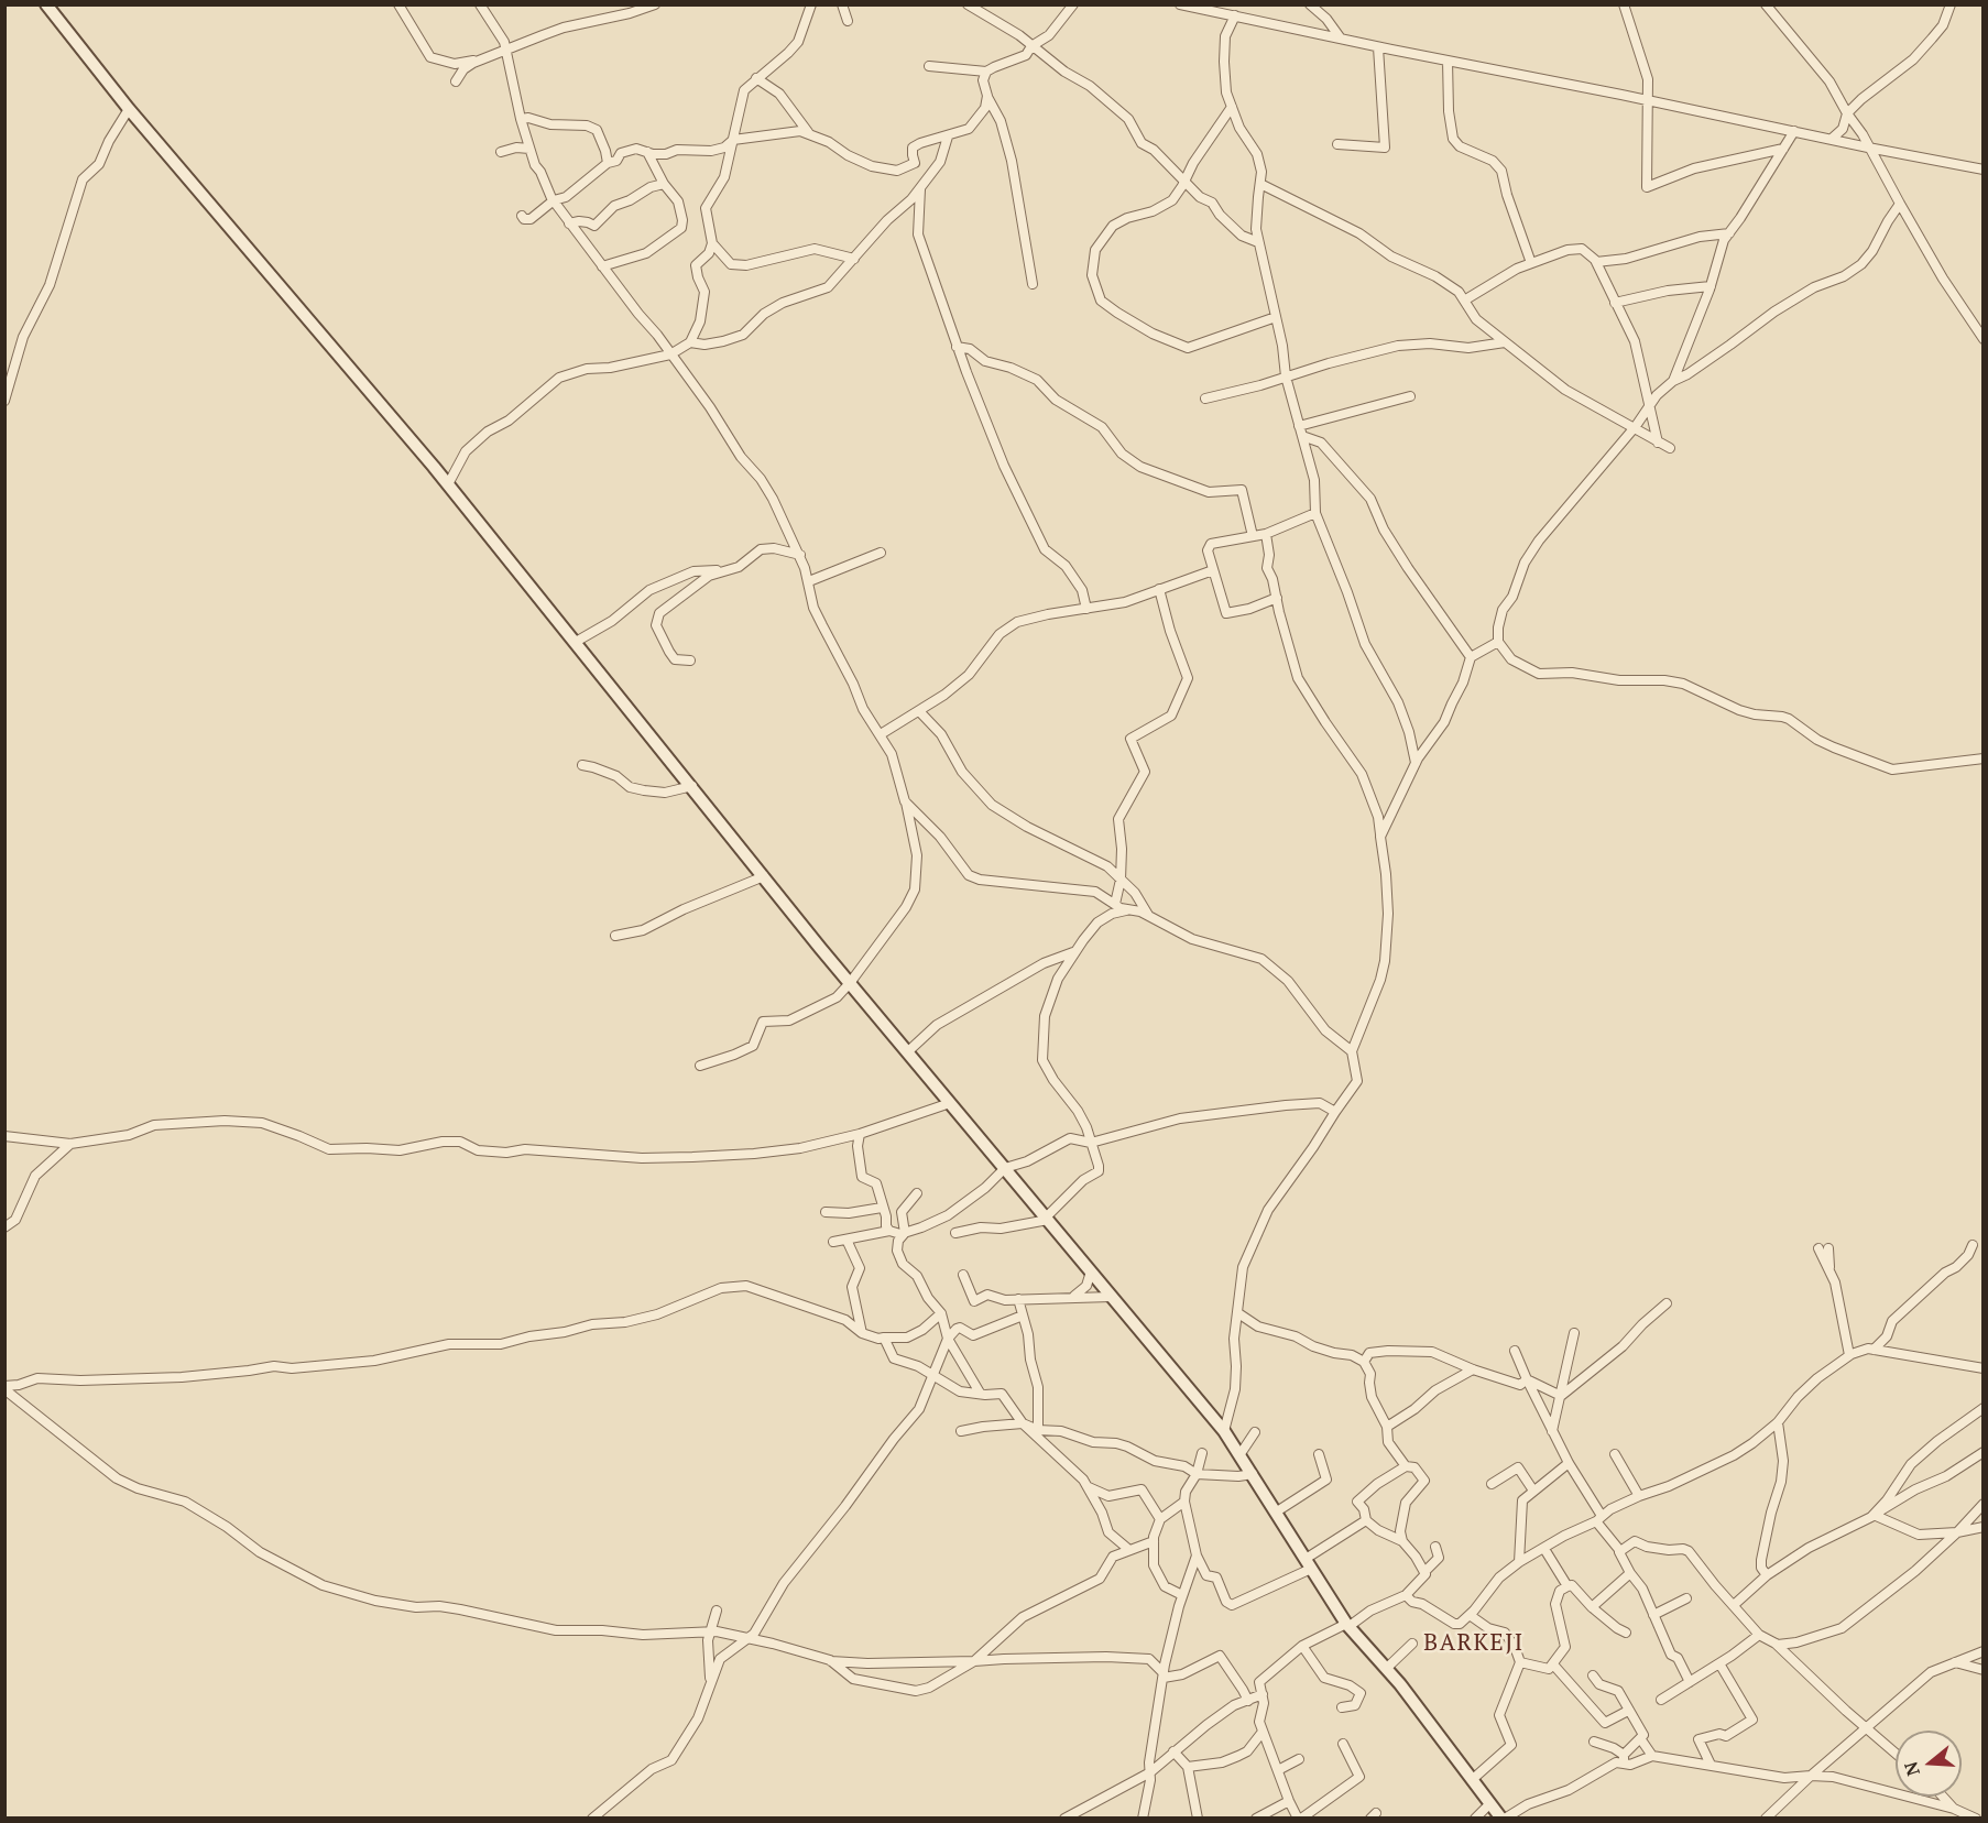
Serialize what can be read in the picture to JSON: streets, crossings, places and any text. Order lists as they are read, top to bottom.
{
  "districts": ["BARKEJI"],
  "north": "left"
}
